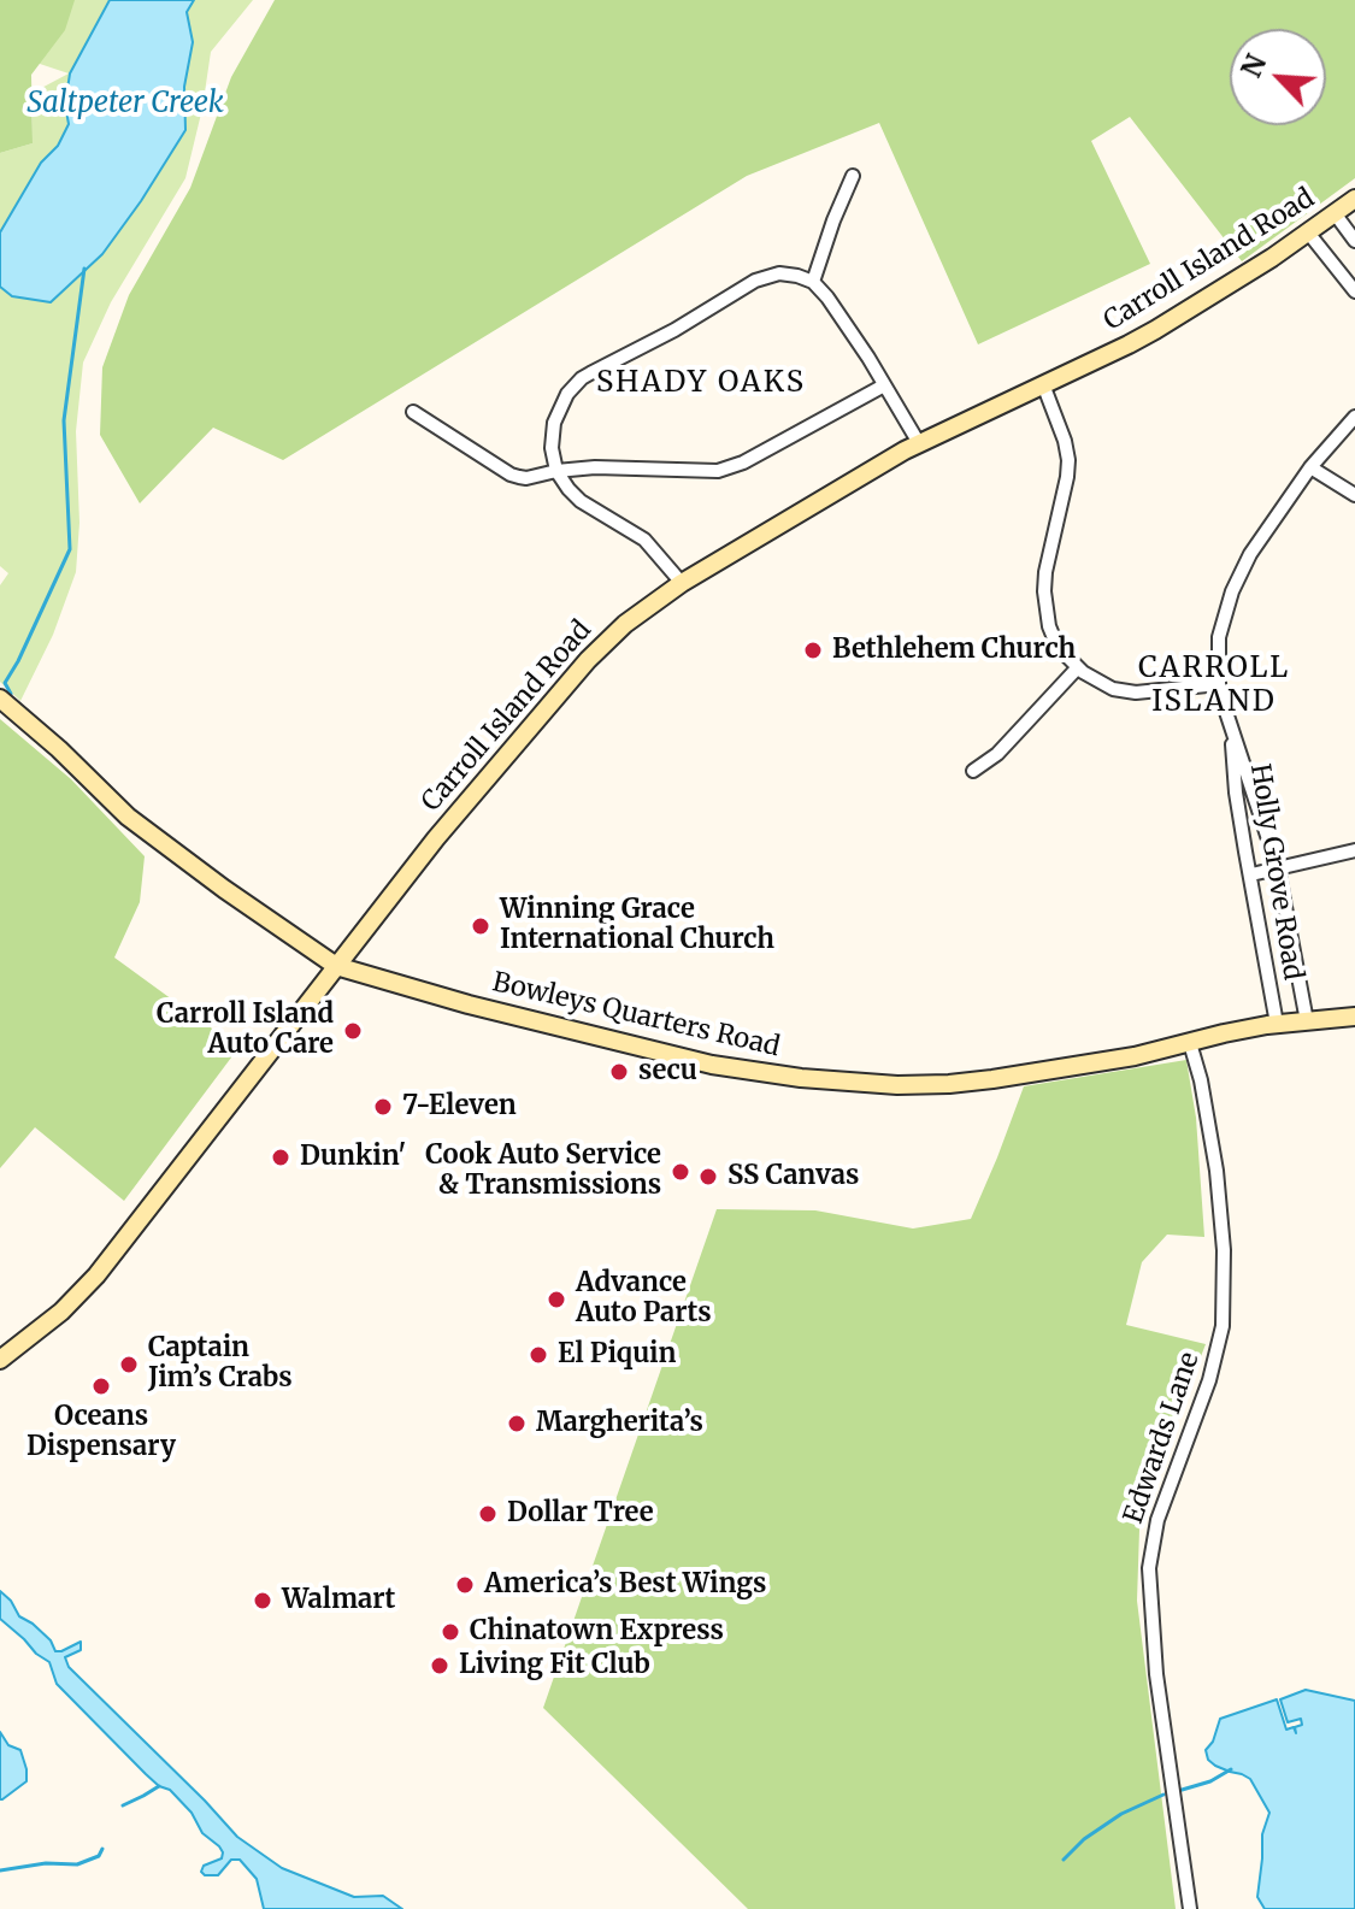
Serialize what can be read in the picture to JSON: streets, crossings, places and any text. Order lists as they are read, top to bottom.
{
  "streets": {
    "street": [
      "Carroll Island Road",
      "Holly Grove Road",
      "Bowleys Quarters Road",
      "Edwards Lane"
    ]
  },
  "crossings": [
    ["Carroll Island Road", "Bowleys Quarters Road"],
    ["Holly Grove Road", "Bowleys Quarters Road"],
    ["Bowleys Quarters Road", "Edwards Lane"]
  ],
  "districts": ["SHADY OAKS", "CARROLL ISLAND"],
  "water": ["Saltpeter Creek"],
  "places": [
    "Bethlehem Church",
    "Winning Grace International Church",
    "Carroll Island Auto Care",
    "secu",
    "7-Eleven",
    "Dunkin'",
    "Cook Auto Service & Transmissions",
    "SS Canvas",
    "Advance Auto Parts",
    "El Piquin",
    "Captain Jim’s Crabs",
    "Oceans Dispensary",
    "Margherita’s",
    "Dollar Tree",
    "America’s Best Wings",
    "Walmart",
    "Chinatown Express",
    "Living Fit Club"
  ],
  "north": "top left"
}
